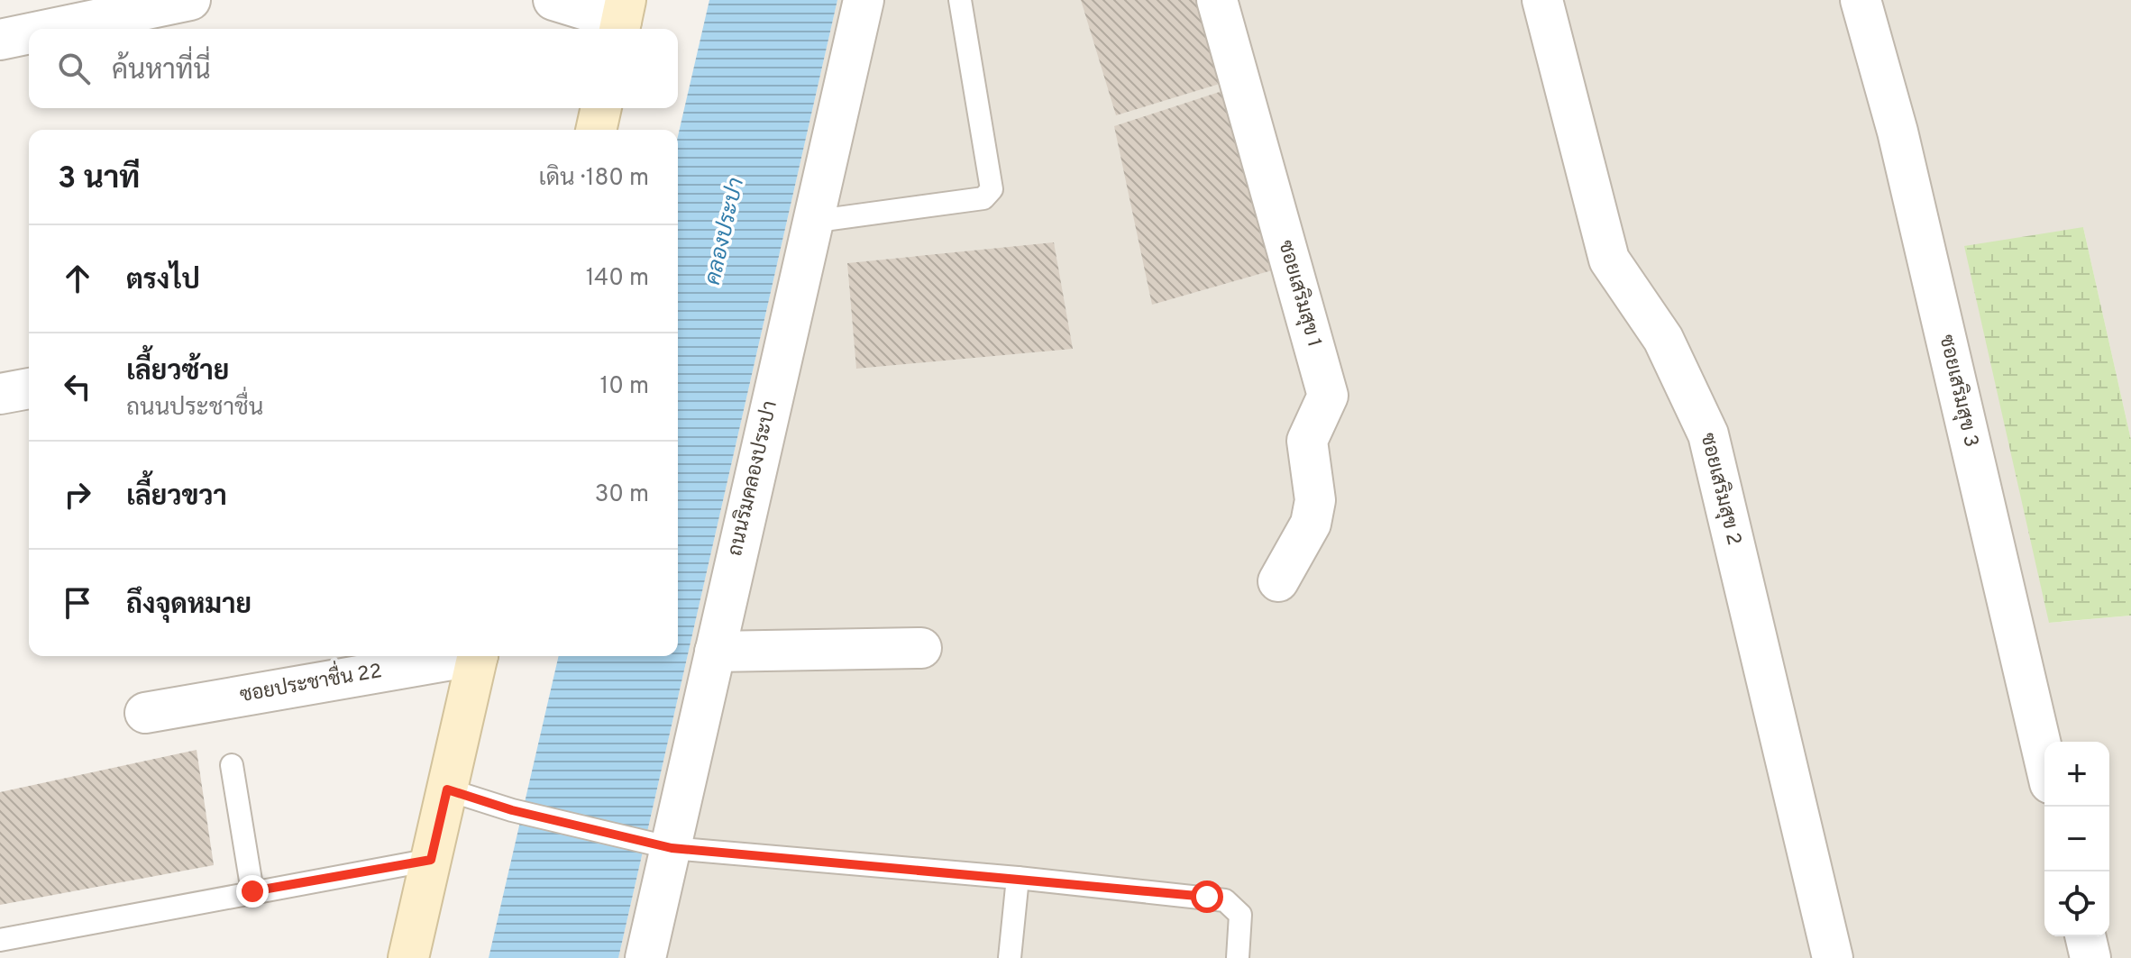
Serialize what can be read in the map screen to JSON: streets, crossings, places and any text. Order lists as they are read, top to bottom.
{
  "streets": {
    "street": [
      "ซอยเสริมสุข 1",
      "ซอยเสริมสุข 3",
      "ถนนริมคลองประปา",
      "ซอยเสริมสุข 2",
      "ซอยประชาชื่น 22"
    ]
  },
  "water": ["คลองประปา"],
  "page": {
    "search": "ค้นหาที่นี่",
    "heading": ["3 นาที", "เดิน · 180 m"],
    "list": [
      ["ตรงไป", "140 m"],
      ["เลี้ยวซ้าย", "ถนนประชาชื่น", "10 m"],
      ["เลี้ยวขวา", "30 m"],
      "ถึงจุดหมาย"
    ],
    "map_buttons": ["+", "−"]
  }
}
